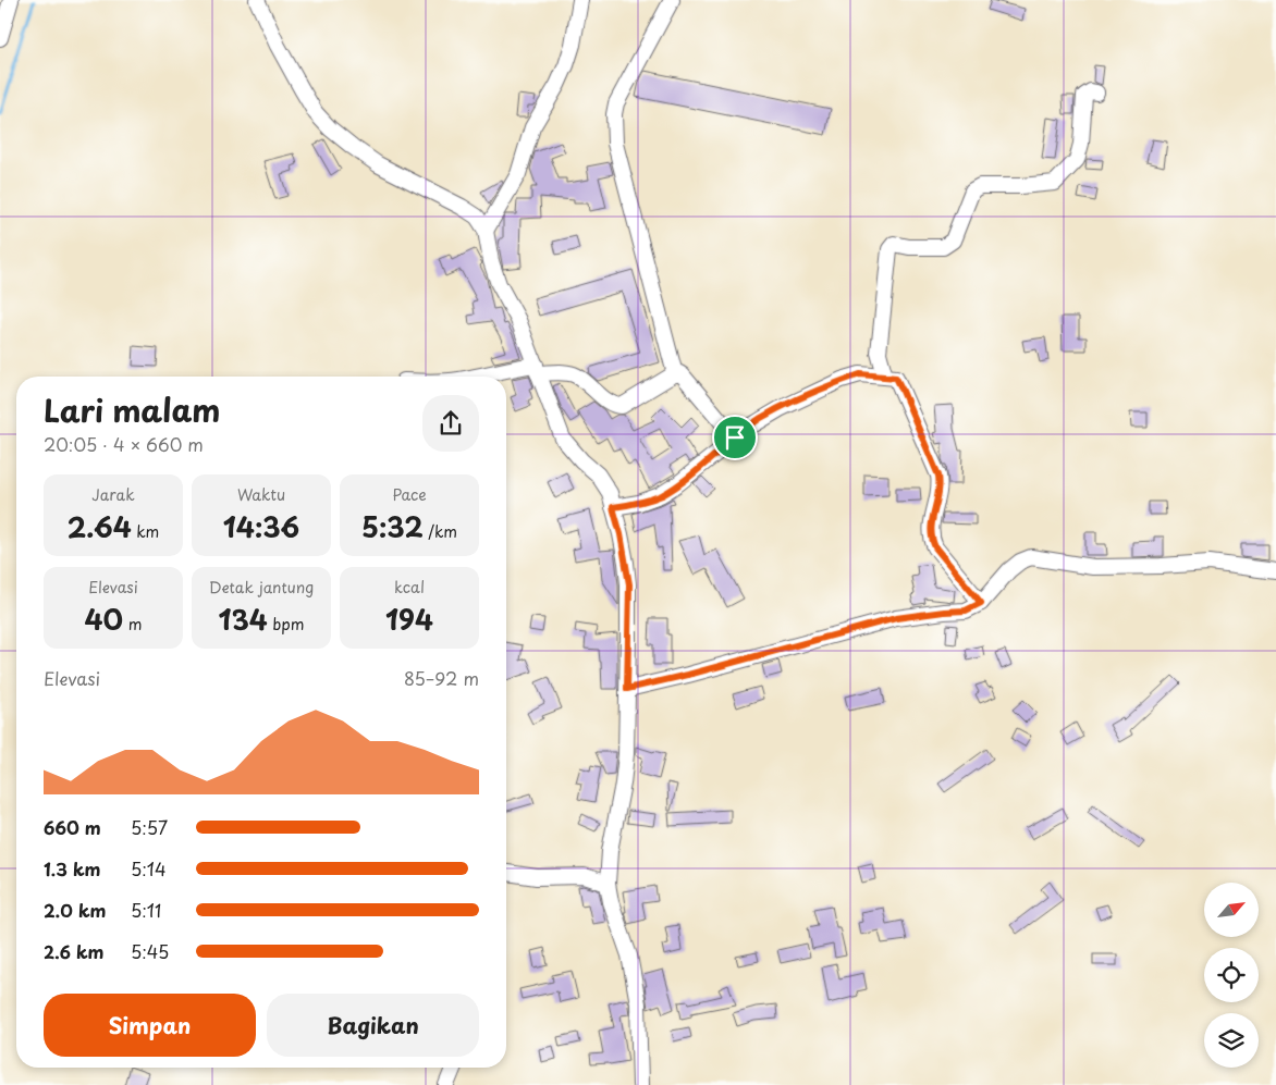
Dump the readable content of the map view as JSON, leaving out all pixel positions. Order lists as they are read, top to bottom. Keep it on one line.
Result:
{"north":"top right","page":{"heading":["Lari malam","20:05 · 4 × 660 m"],"stats":[["Jarak","2.64 km"],["Waktu","14:36"],["Pace","5:32 /km"],["Elevasi","40 m"],["Detak jantung","134 bpm"],["kcal","194"]],"chart":["Elevasi","85–92 m"],"list":[{"name":"660 m","note":"5:57"},{"name":"1.3 km","note":"5:14"},{"name":"2.0 km","note":"5:11"},{"name":"2.6 km","note":"5:45"}],"buttons":["Simpan","Bagikan"]}}
